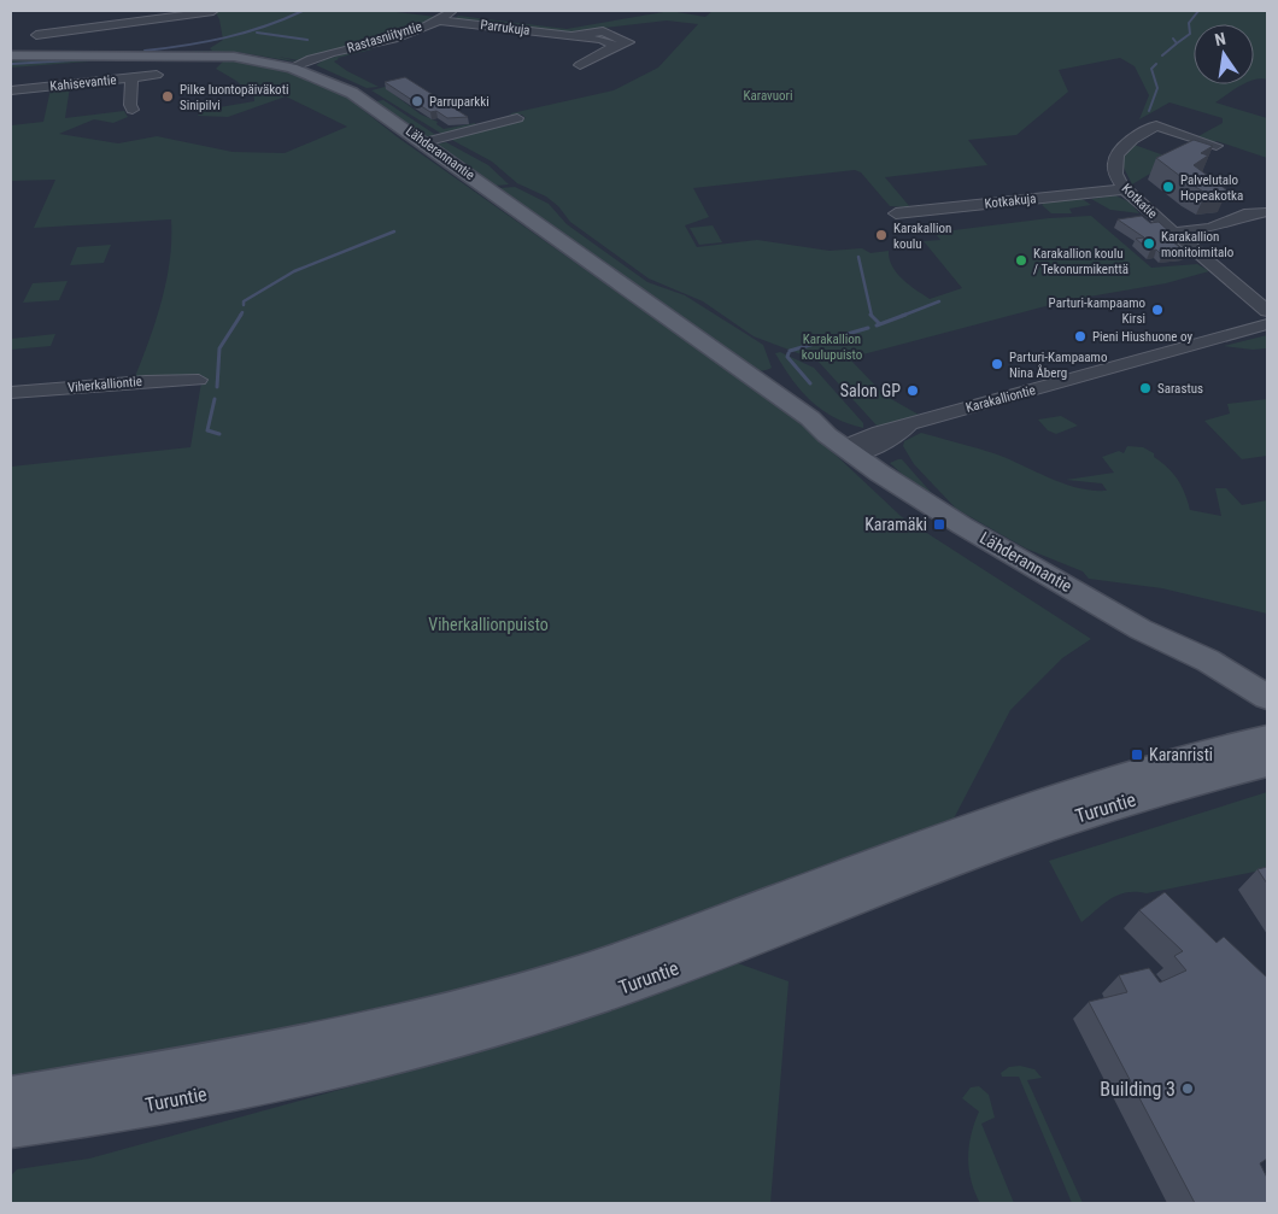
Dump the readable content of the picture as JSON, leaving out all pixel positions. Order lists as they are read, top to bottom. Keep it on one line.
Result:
{"streets":{"main road":["Lähderannantie","Turuntie"],"street":["Parrukuja","Rastasniityntie","Kahisevantie","Kotkakuja","Kotkatie","Viherkalliontie","Karakalliontie"]},"crossings":[["Parrukuja","Rastasniityntie"],["Rastasniityntie","Lähderannantie"],["Lähderannantie","Karakalliontie"],["Kotkakuja","Kotkatie"]],"parks":["Karavuori","Karakallion koulupuisto","Viherkallionpuisto"],"places":{"other":["Pilke luontopäiväkoti Sinipilvi","Parruparkki","Palvelutalo Hopeakotka","Karakallion koulu","Karakallion monitoimitalo","Karakallion koulu / Tekonurmikenttä","Parturi-kampaamo Kirsi","Pieni Hiushuone oy","Parturi-Kampaamo Nina Åberg","Sarastus","Salon GP","Building 3"],"transit":["Karamäki","Karanristi"]},"north":"top"}
